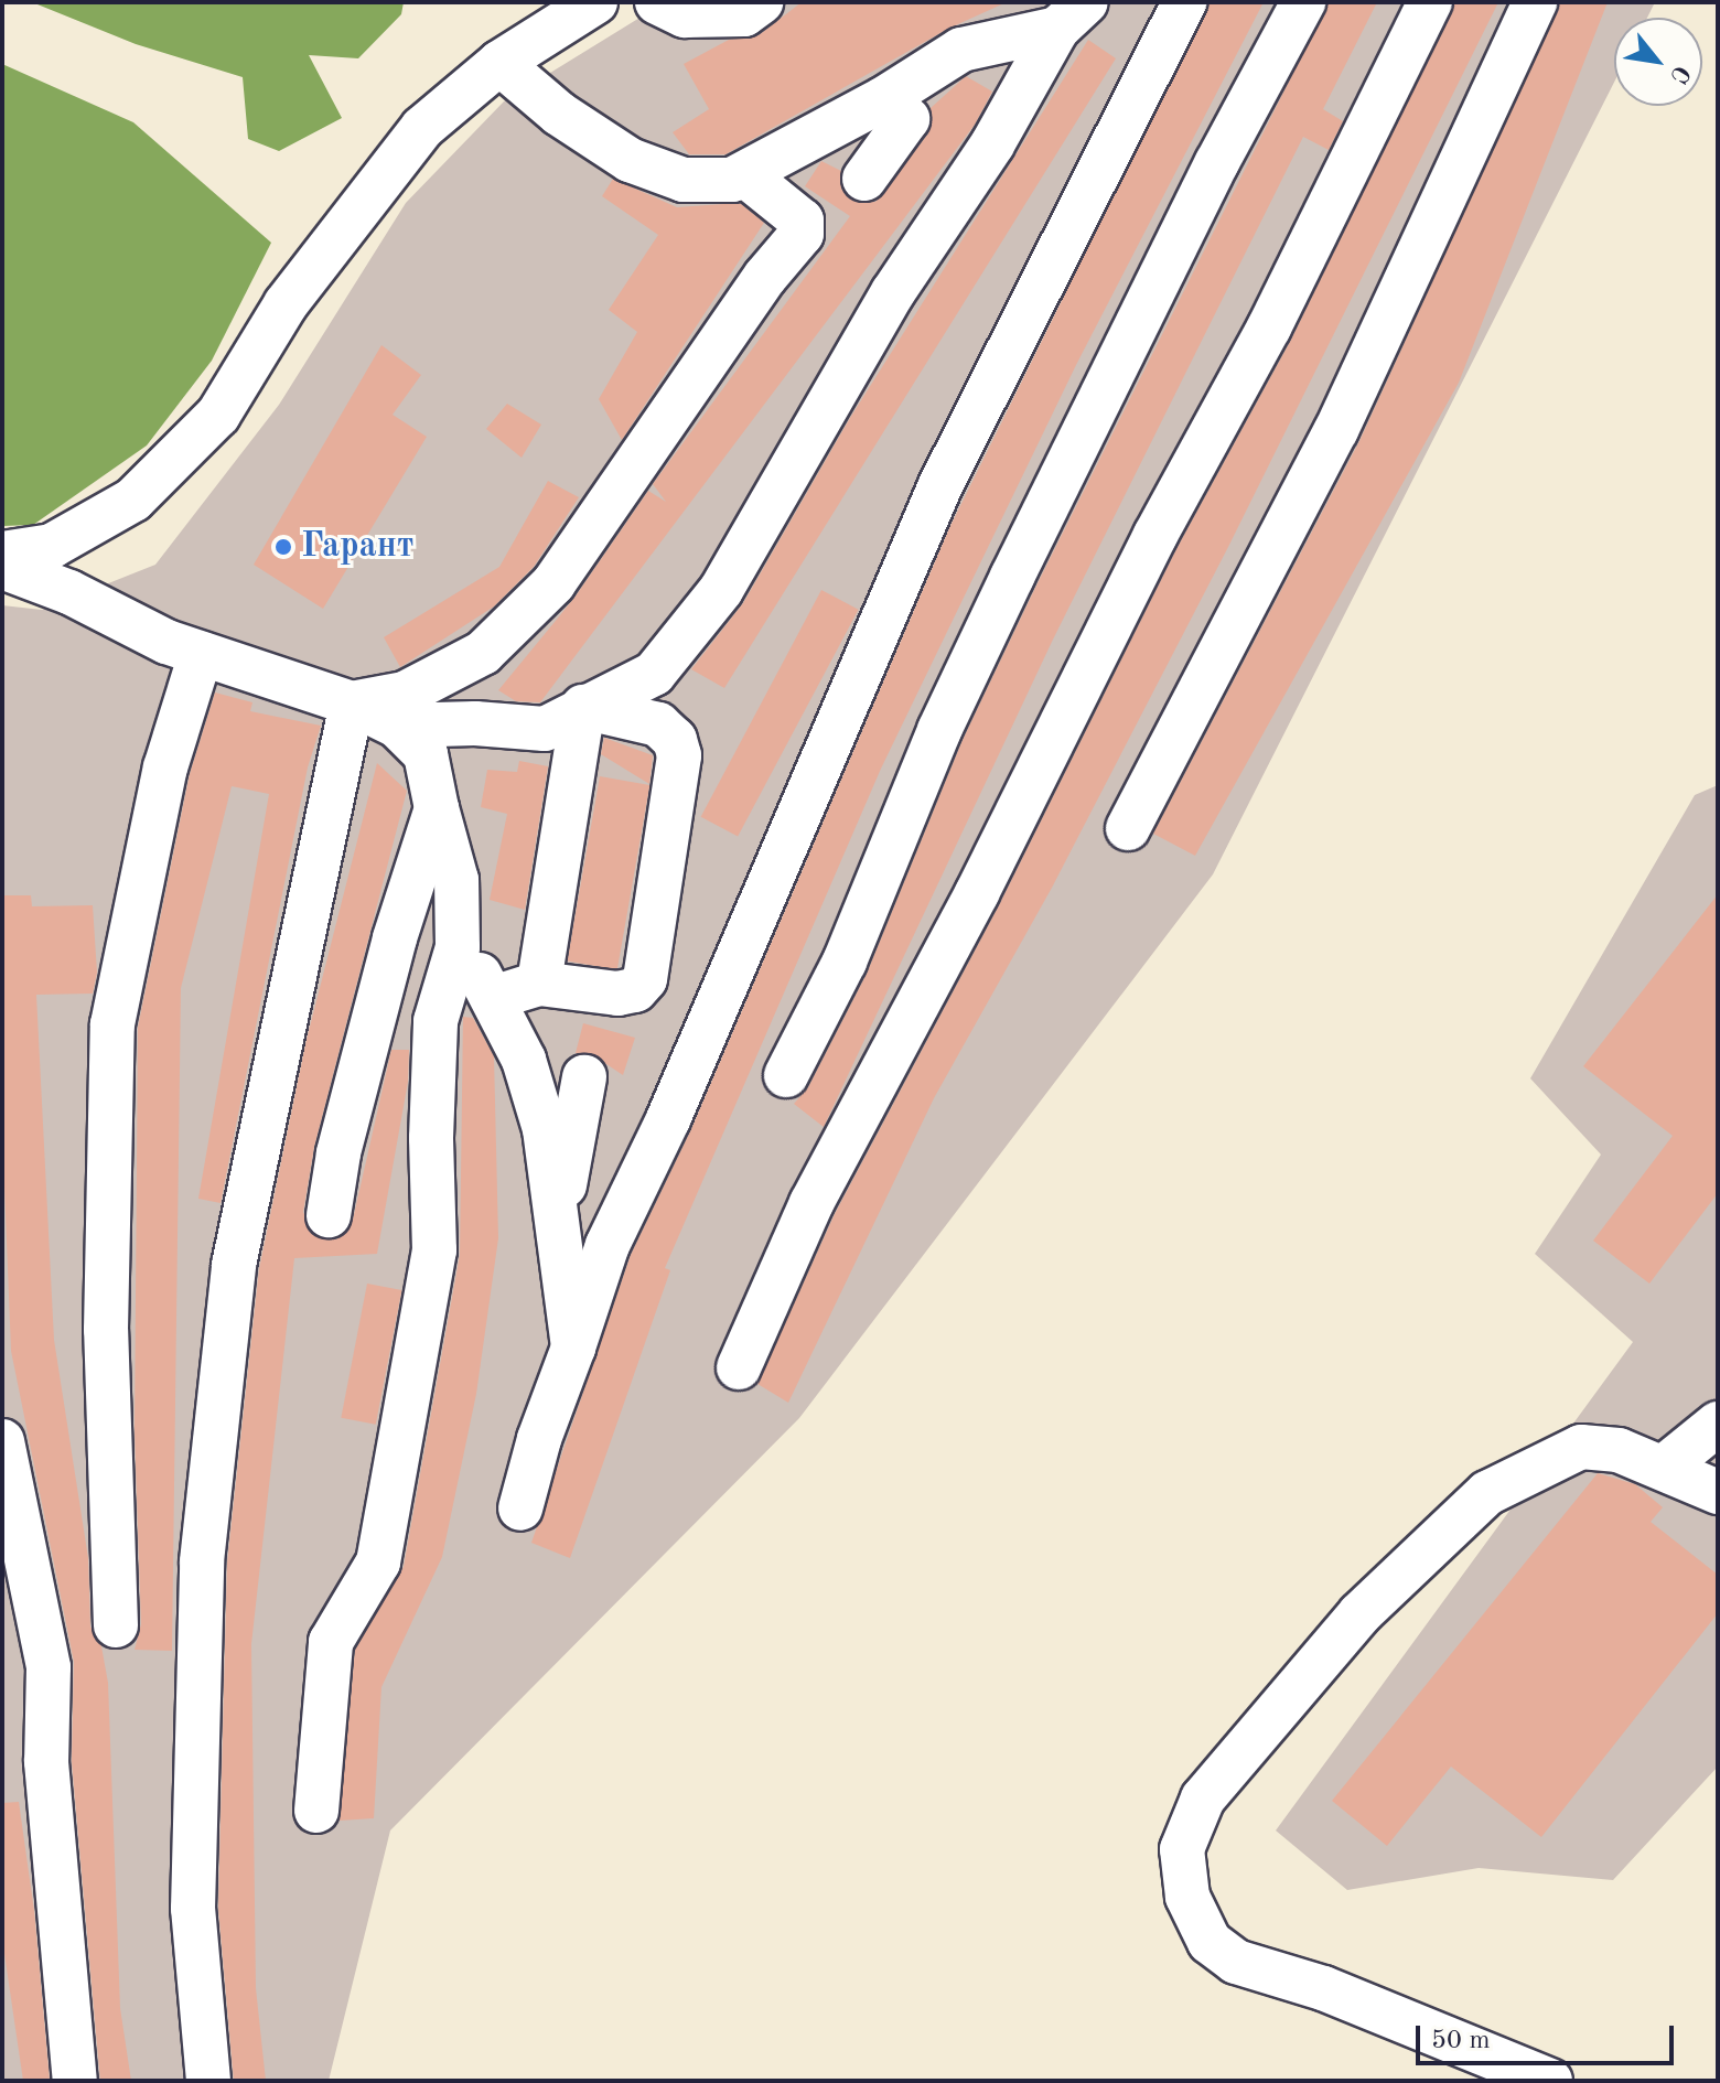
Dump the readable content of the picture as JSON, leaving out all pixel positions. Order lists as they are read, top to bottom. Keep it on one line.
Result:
{"places":["Гарант"],"scale_bar":"50 m","north":"bottom right"}
